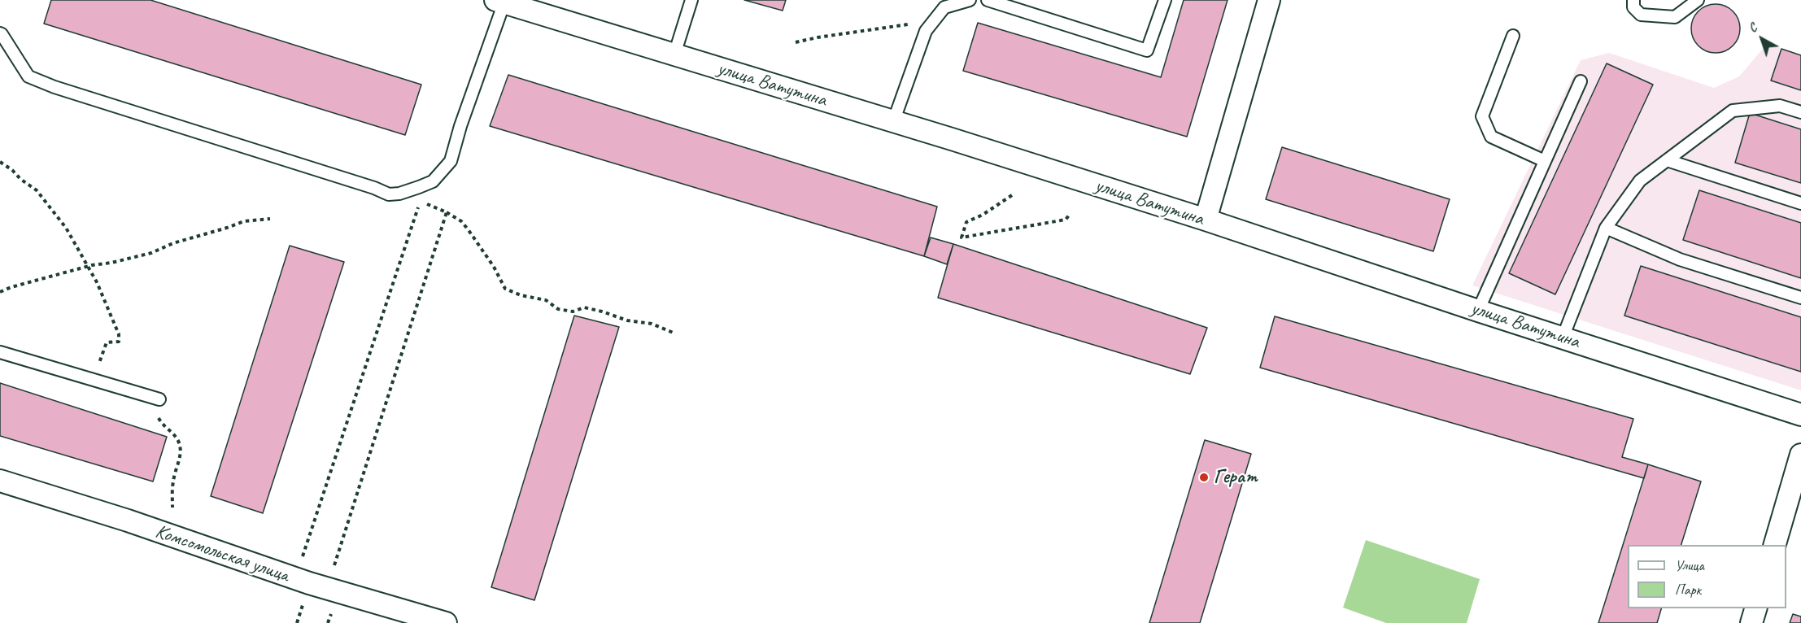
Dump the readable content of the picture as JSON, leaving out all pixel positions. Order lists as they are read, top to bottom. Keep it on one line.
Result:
{"streets":{"street":["улица Ватутина","Комсомольская улица"]},"places":["Герат"],"legend":["Улица","Парк"],"north":"top left"}
